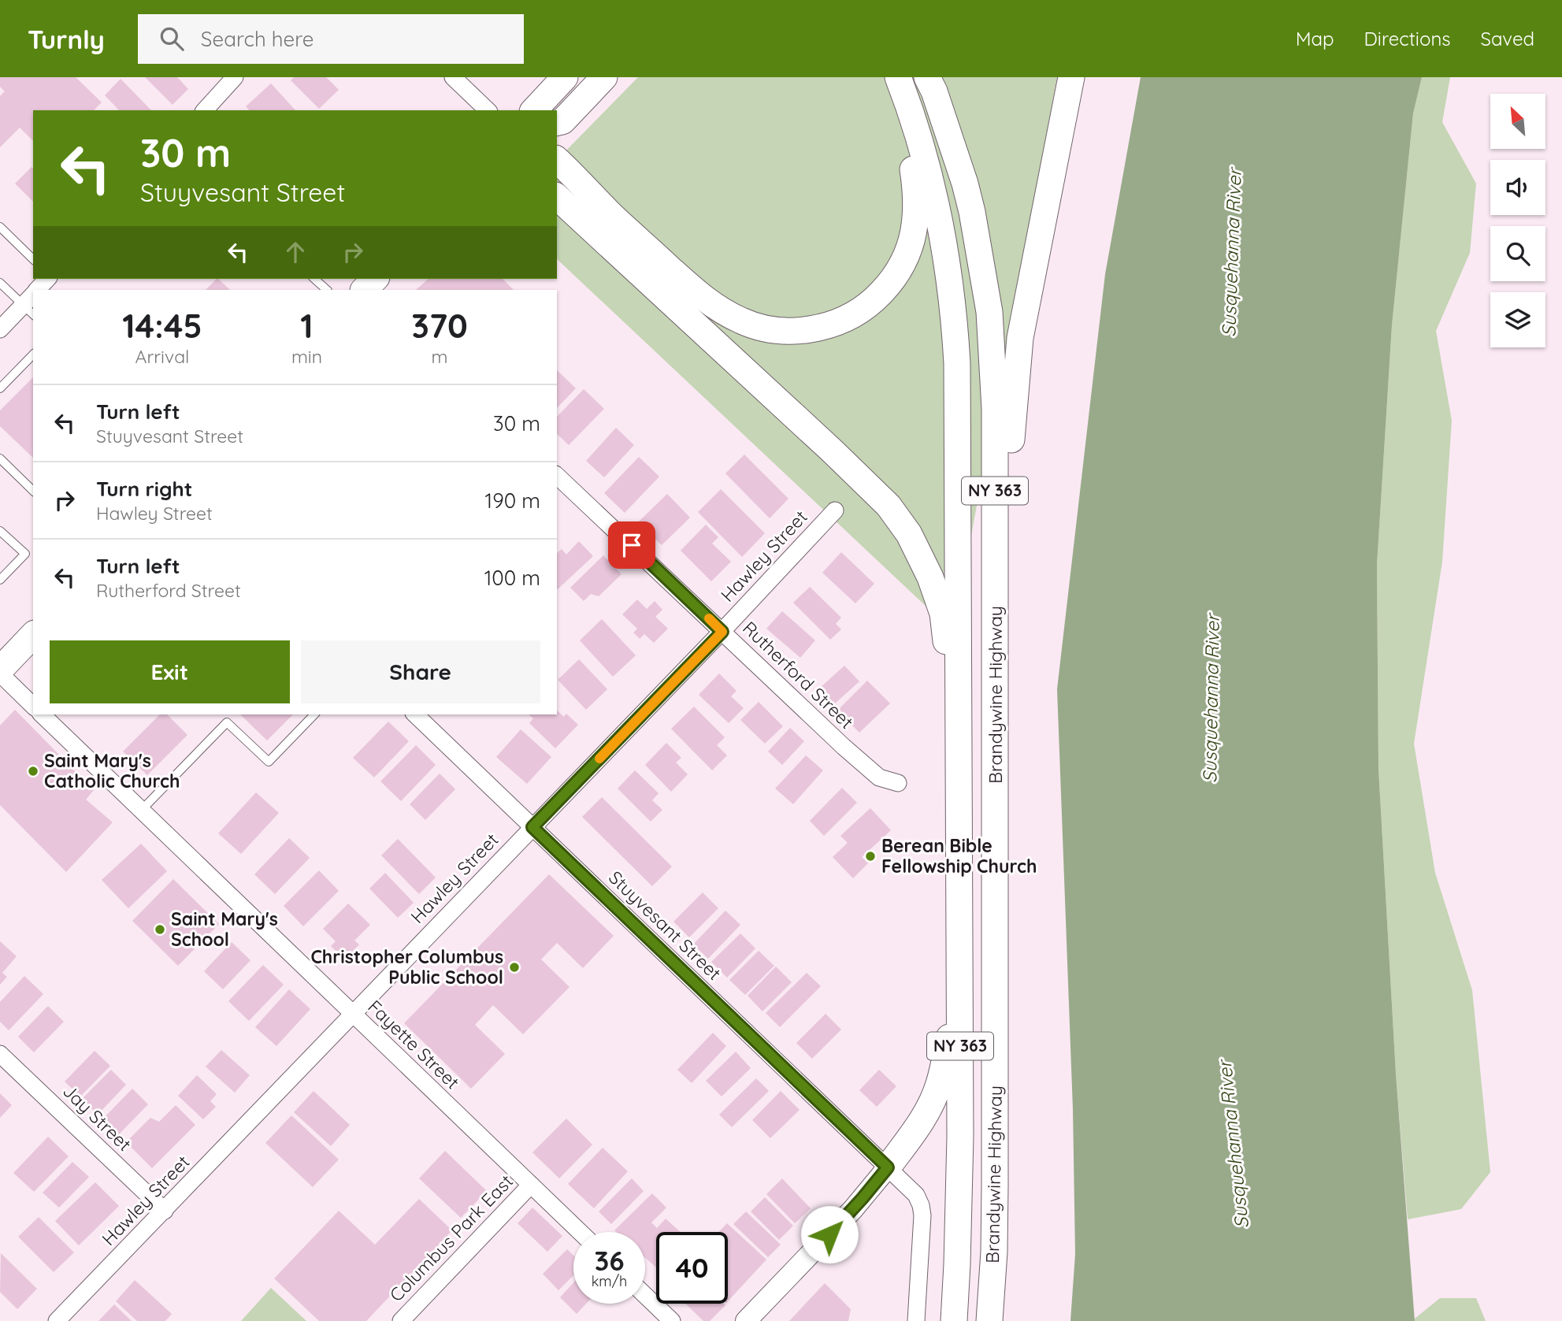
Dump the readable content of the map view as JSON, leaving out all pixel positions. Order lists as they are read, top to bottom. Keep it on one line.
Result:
{"streets":{"main road":["NY 363","Brandywine Highway"],"street":["Hawley Street","Rutherford Street","Stuyvesant Street","Fayette Street","Jay Street","Columbus Park East"]},"crossings":[["Hawley Street","Rutherford Street"],["Hawley Street","Stuyvesant Street"],["Hawley Street","Fayette Street"],["Hawley Street","Jay Street"],["Fayette Street","Columbus Park East"]],"water":["Susquehanna River"],"places":["Saint Mary's Catholic Church","Berean Bible Fellowship Church","Saint Mary's School","Christopher Columbus Public School"],"north":"top left","page":{"header":"Turnly","search":"Search here","nav":["Map","Directions","Saved"],"turn":["30 m","Stuyvesant Street"],"eta":["14:45","Arrival","1","min","370","m"],"list":[{"name":"Turn left","note":"Stuyvesant Street","value":"30 m"},{"name":"Turn right","note":"Hawley Street","value":"190 m"},{"name":"Turn left","note":"Rutherford Street","value":"100 m"}],"buttons":["Exit","Share"],"speed":"36 km/h","limit":"40"}}
